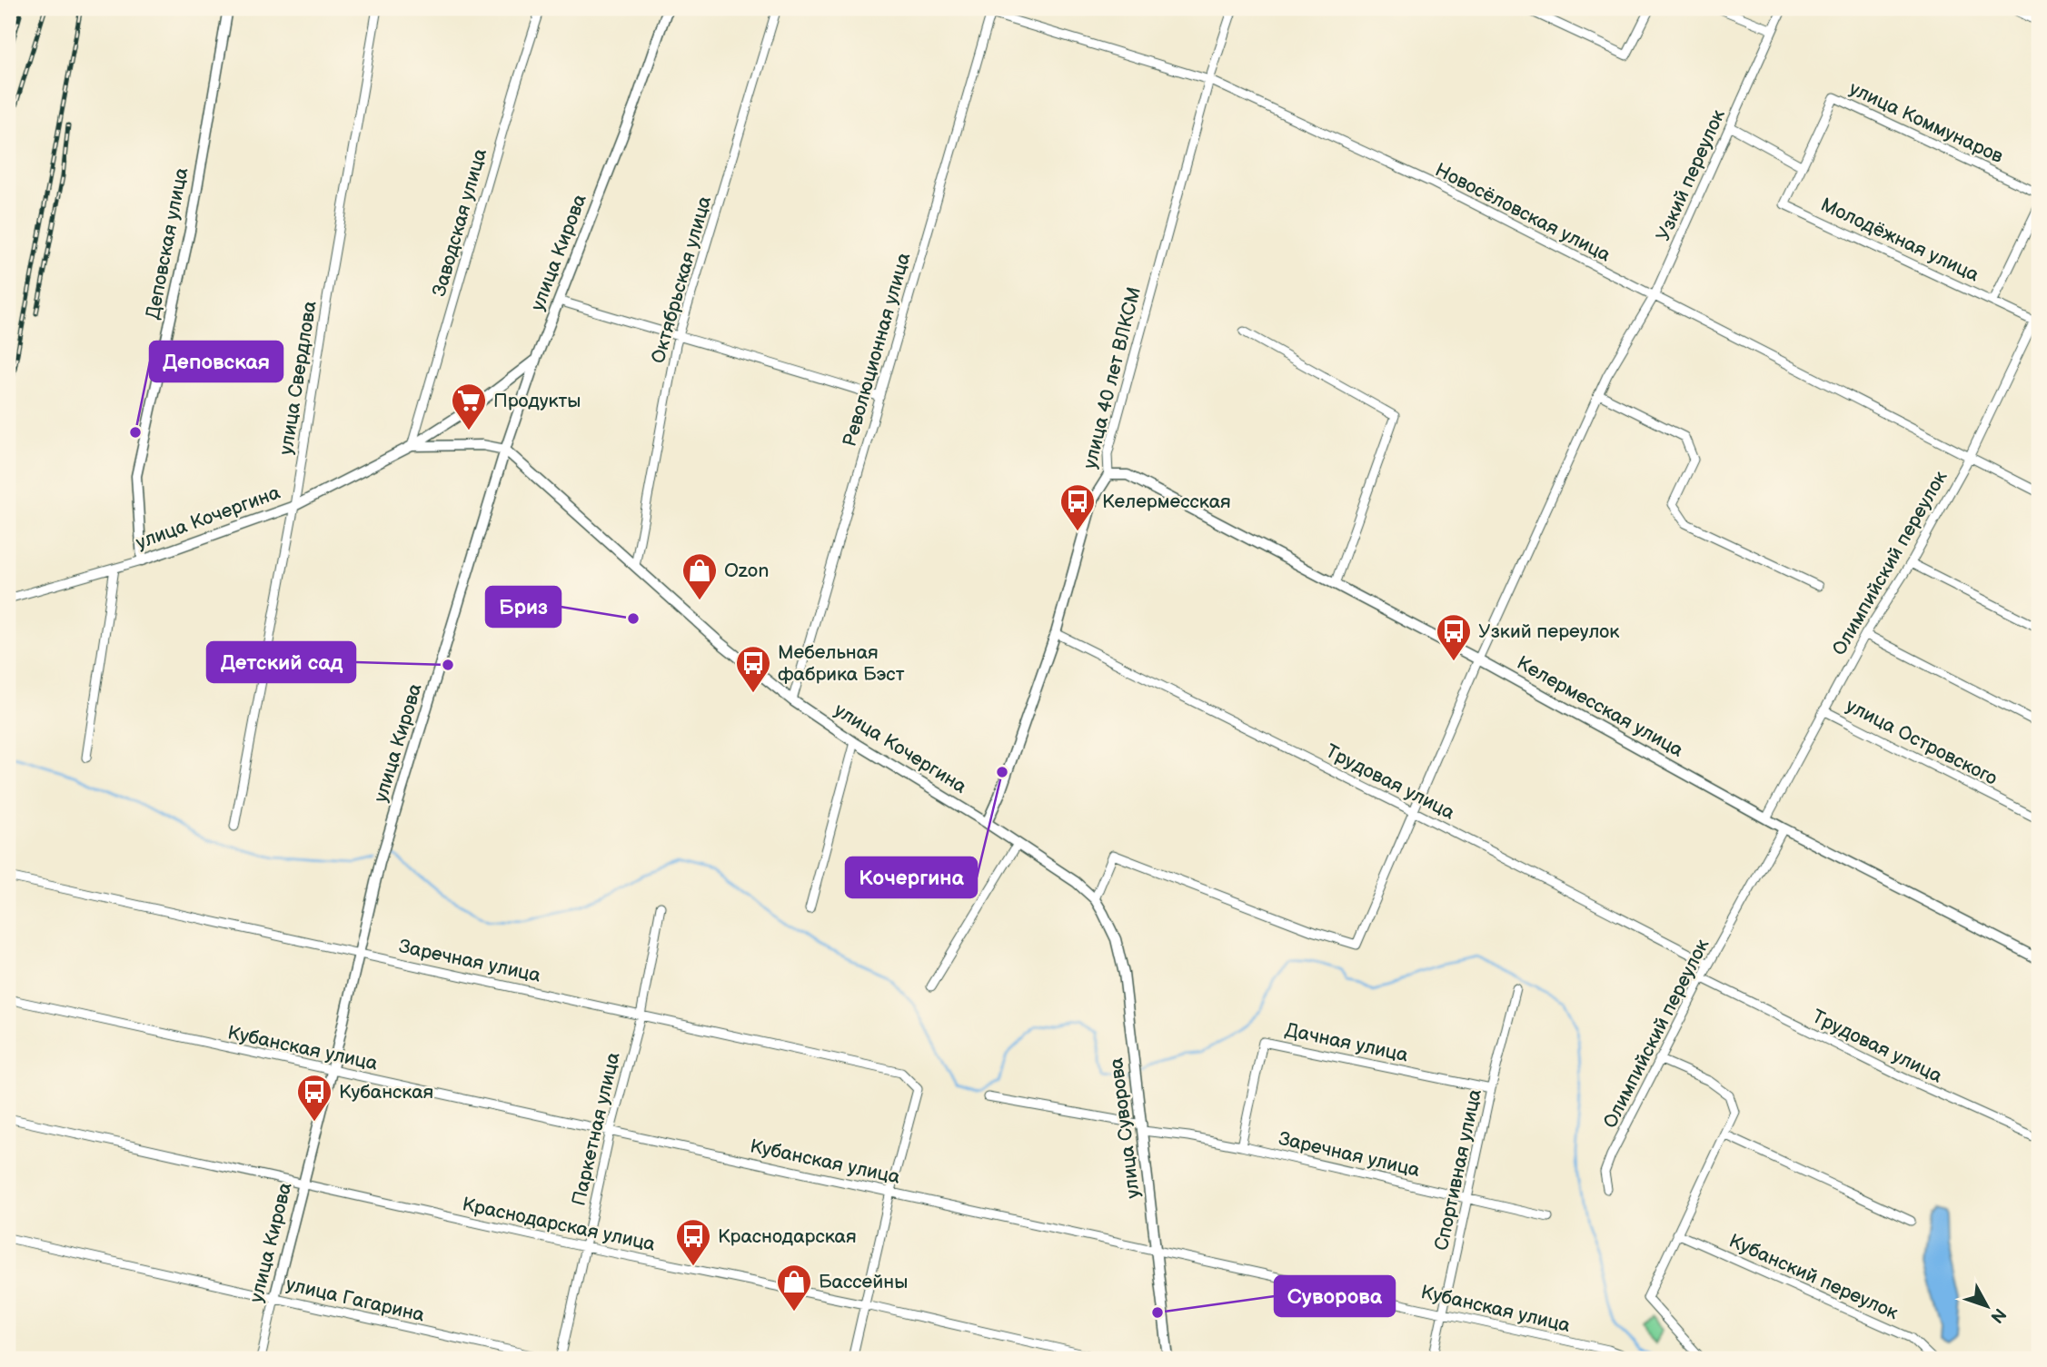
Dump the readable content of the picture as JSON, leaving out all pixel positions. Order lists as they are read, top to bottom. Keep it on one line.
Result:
{"streets":{"street":["улица Коммунаров","Узкий переулок","Новосёловская улица","Заводская улица","Молодёжная улица","Деповская улица","улица Кирова","Октябрьская улица","Революционная улица","улица Свердлова","улица 40 лет ВЛКСМ","улица Кочергина","Олимпийский переулок","Келермесская улица","улица Островского","Трудовая улица","Заречная улица","Дачная улица","Кубанская улица","улица Суворова","Паркетная улица","Спортивная улица","Краснодарская улица","Кубанский переулок","улица Гагарина"]},"crossings":[["улица Коммунаров","Молодёжная улица"],["Узкий переулок","Новосёловская улица"],["Узкий переулок","улица Кочергина"],["Узкий переулок","Келермесская улица"],["Узкий переулок","Трудовая улица"],["Узкий переулок","улица Суворова"],["Новосёловская улица","Революционная улица"],["Новосёловская улица","улица 40 лет ВЛКСМ"],["Новосёловская улица","Олимпийский переулок"],["Заводская улица","улица Кочергина"],["Молодёжная улица","Олимпийский переулок"],["Деповская улица","улица Кочергина"],["улица Кирова","улица Кочергина"],["улица Кирова","Заречная улица"],["улица Кирова","Кубанская улица"],["улица Кирова","Краснодарская улица"],["улица Кирова","улица Гагарина"],["Октябрьская улица","улица Кочергина"],["Революционная улица","улица Кочергина"],["улица Свердлова","улица Кочергина"],["улица 40 лет ВЛКСМ","улица Кочергина"],["улица 40 лет ВЛКСМ","Келермесская улица"],["улица 40 лет ВЛКСМ","Трудовая улица"],["улица Кочергина","улица Суворова"],["Олимпийский переулок","Келермесская улица"],["Олимпийский переулок","улица Островского"],["Олимпийский переулок","Трудовая улица"],["Заречная улица","Дачная улица"],["Заречная улица","Кубанская улица"],["Заречная улица","улица Суворова"],["Заречная улица","Паркетная улица"],["Заречная улица","Спортивная улица"],["Дачная улица","Спортивная улица"],["Кубанская улица","улица Суворова"],["Кубанская улица","Паркетная улица"],["Кубанская улица","Спортивная улица"],["Паркетная улица","Краснодарская улица"]],"places":{"supermarket":["Продукты"],"other":["Деповская","Бриз","Детский сад","Кочергина","Суворова"],"bus stop":["Келермесская","Узкий переулок","Мебельная фабрика Бэст","Кубанская","Краснодарская"],"shop":["Ozon","Бассейны"]},"north":"bottom right"}
